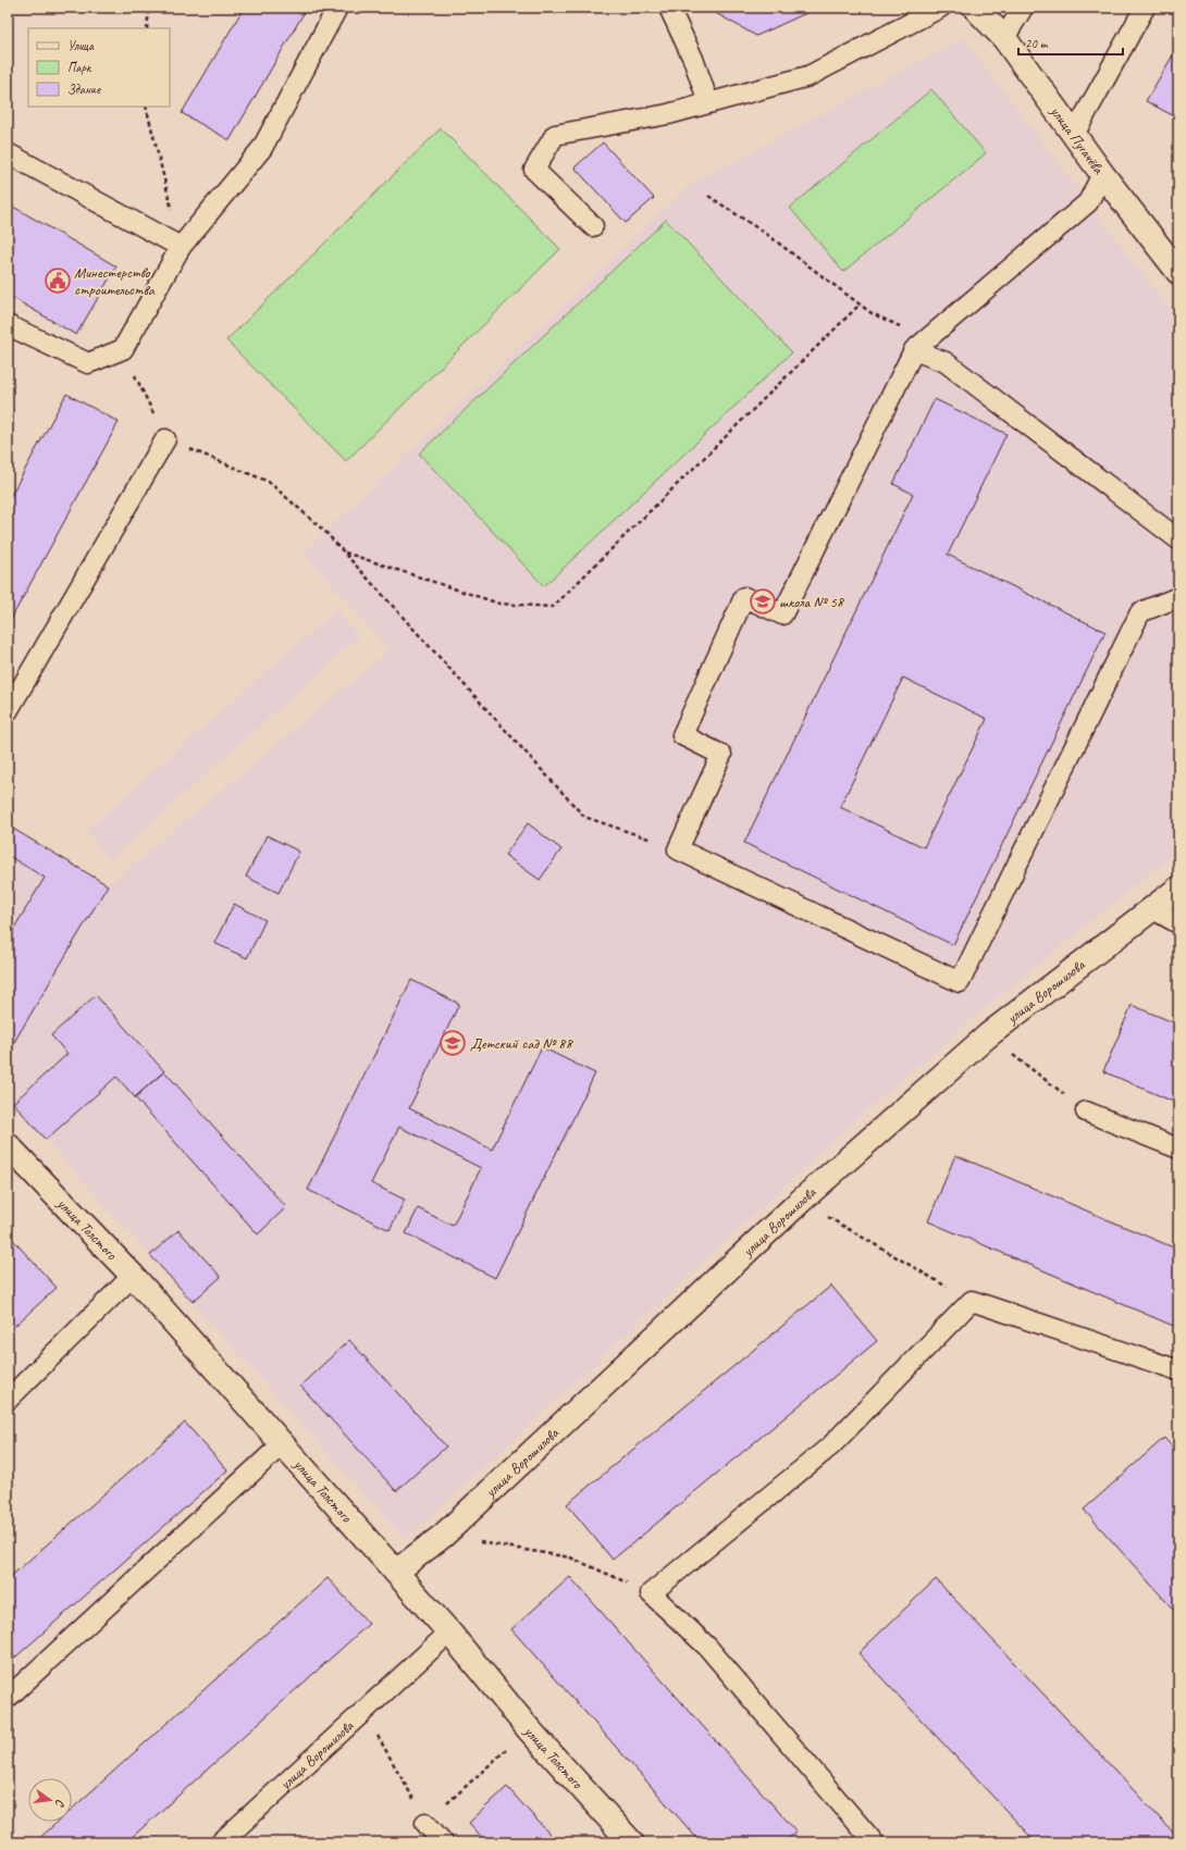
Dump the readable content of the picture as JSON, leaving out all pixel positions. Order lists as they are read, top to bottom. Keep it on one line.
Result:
{"streets":{"street":["улица Пугачёва","улица Ворошилова","улица Толстого"]},"crossings":[["улица Ворошилова","улица Толстого"]],"places":{"public building":["Минестерство строительства"],"school or university":["школа № 58","Детский сад № 88"]},"legend":["Улица","Парк","Здание"],"scale_bar":"20 m","north":"right"}
